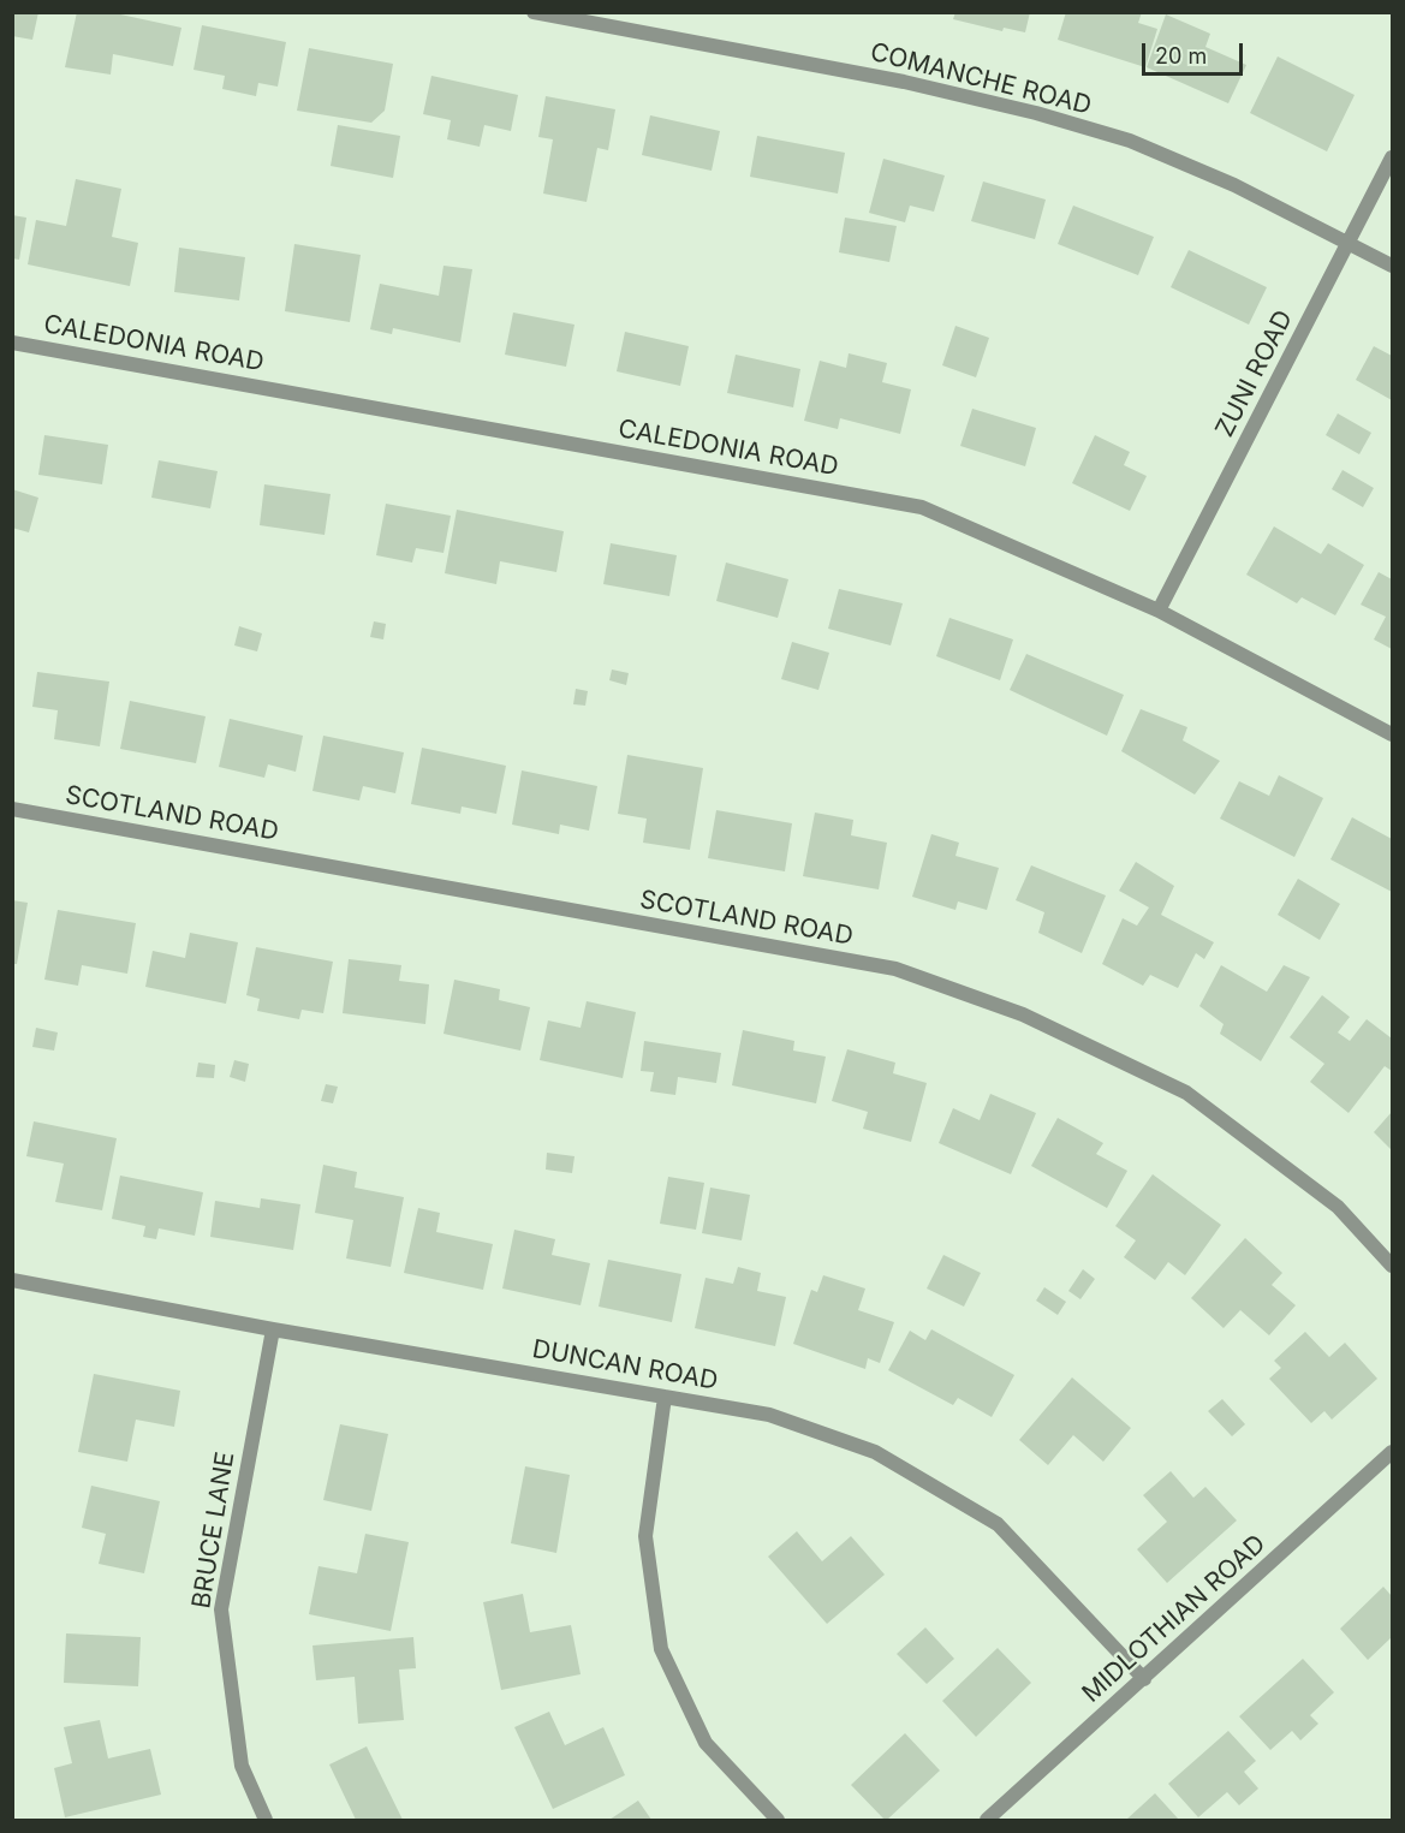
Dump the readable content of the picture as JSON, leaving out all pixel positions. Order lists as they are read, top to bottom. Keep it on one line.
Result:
{"streets":{"street":["COMANCHE ROAD","CALEDONIA ROAD","ZUNI ROAD","SCOTLAND ROAD","DUNCAN ROAD","BRUCE LANE","MIDLOTHIAN ROAD"]},"crossings":[["COMANCHE ROAD","ZUNI ROAD"],["CALEDONIA ROAD","ZUNI ROAD"],["DUNCAN ROAD","BRUCE LANE"],["DUNCAN ROAD","MIDLOTHIAN ROAD"]],"scale_bar":"20 m"}
